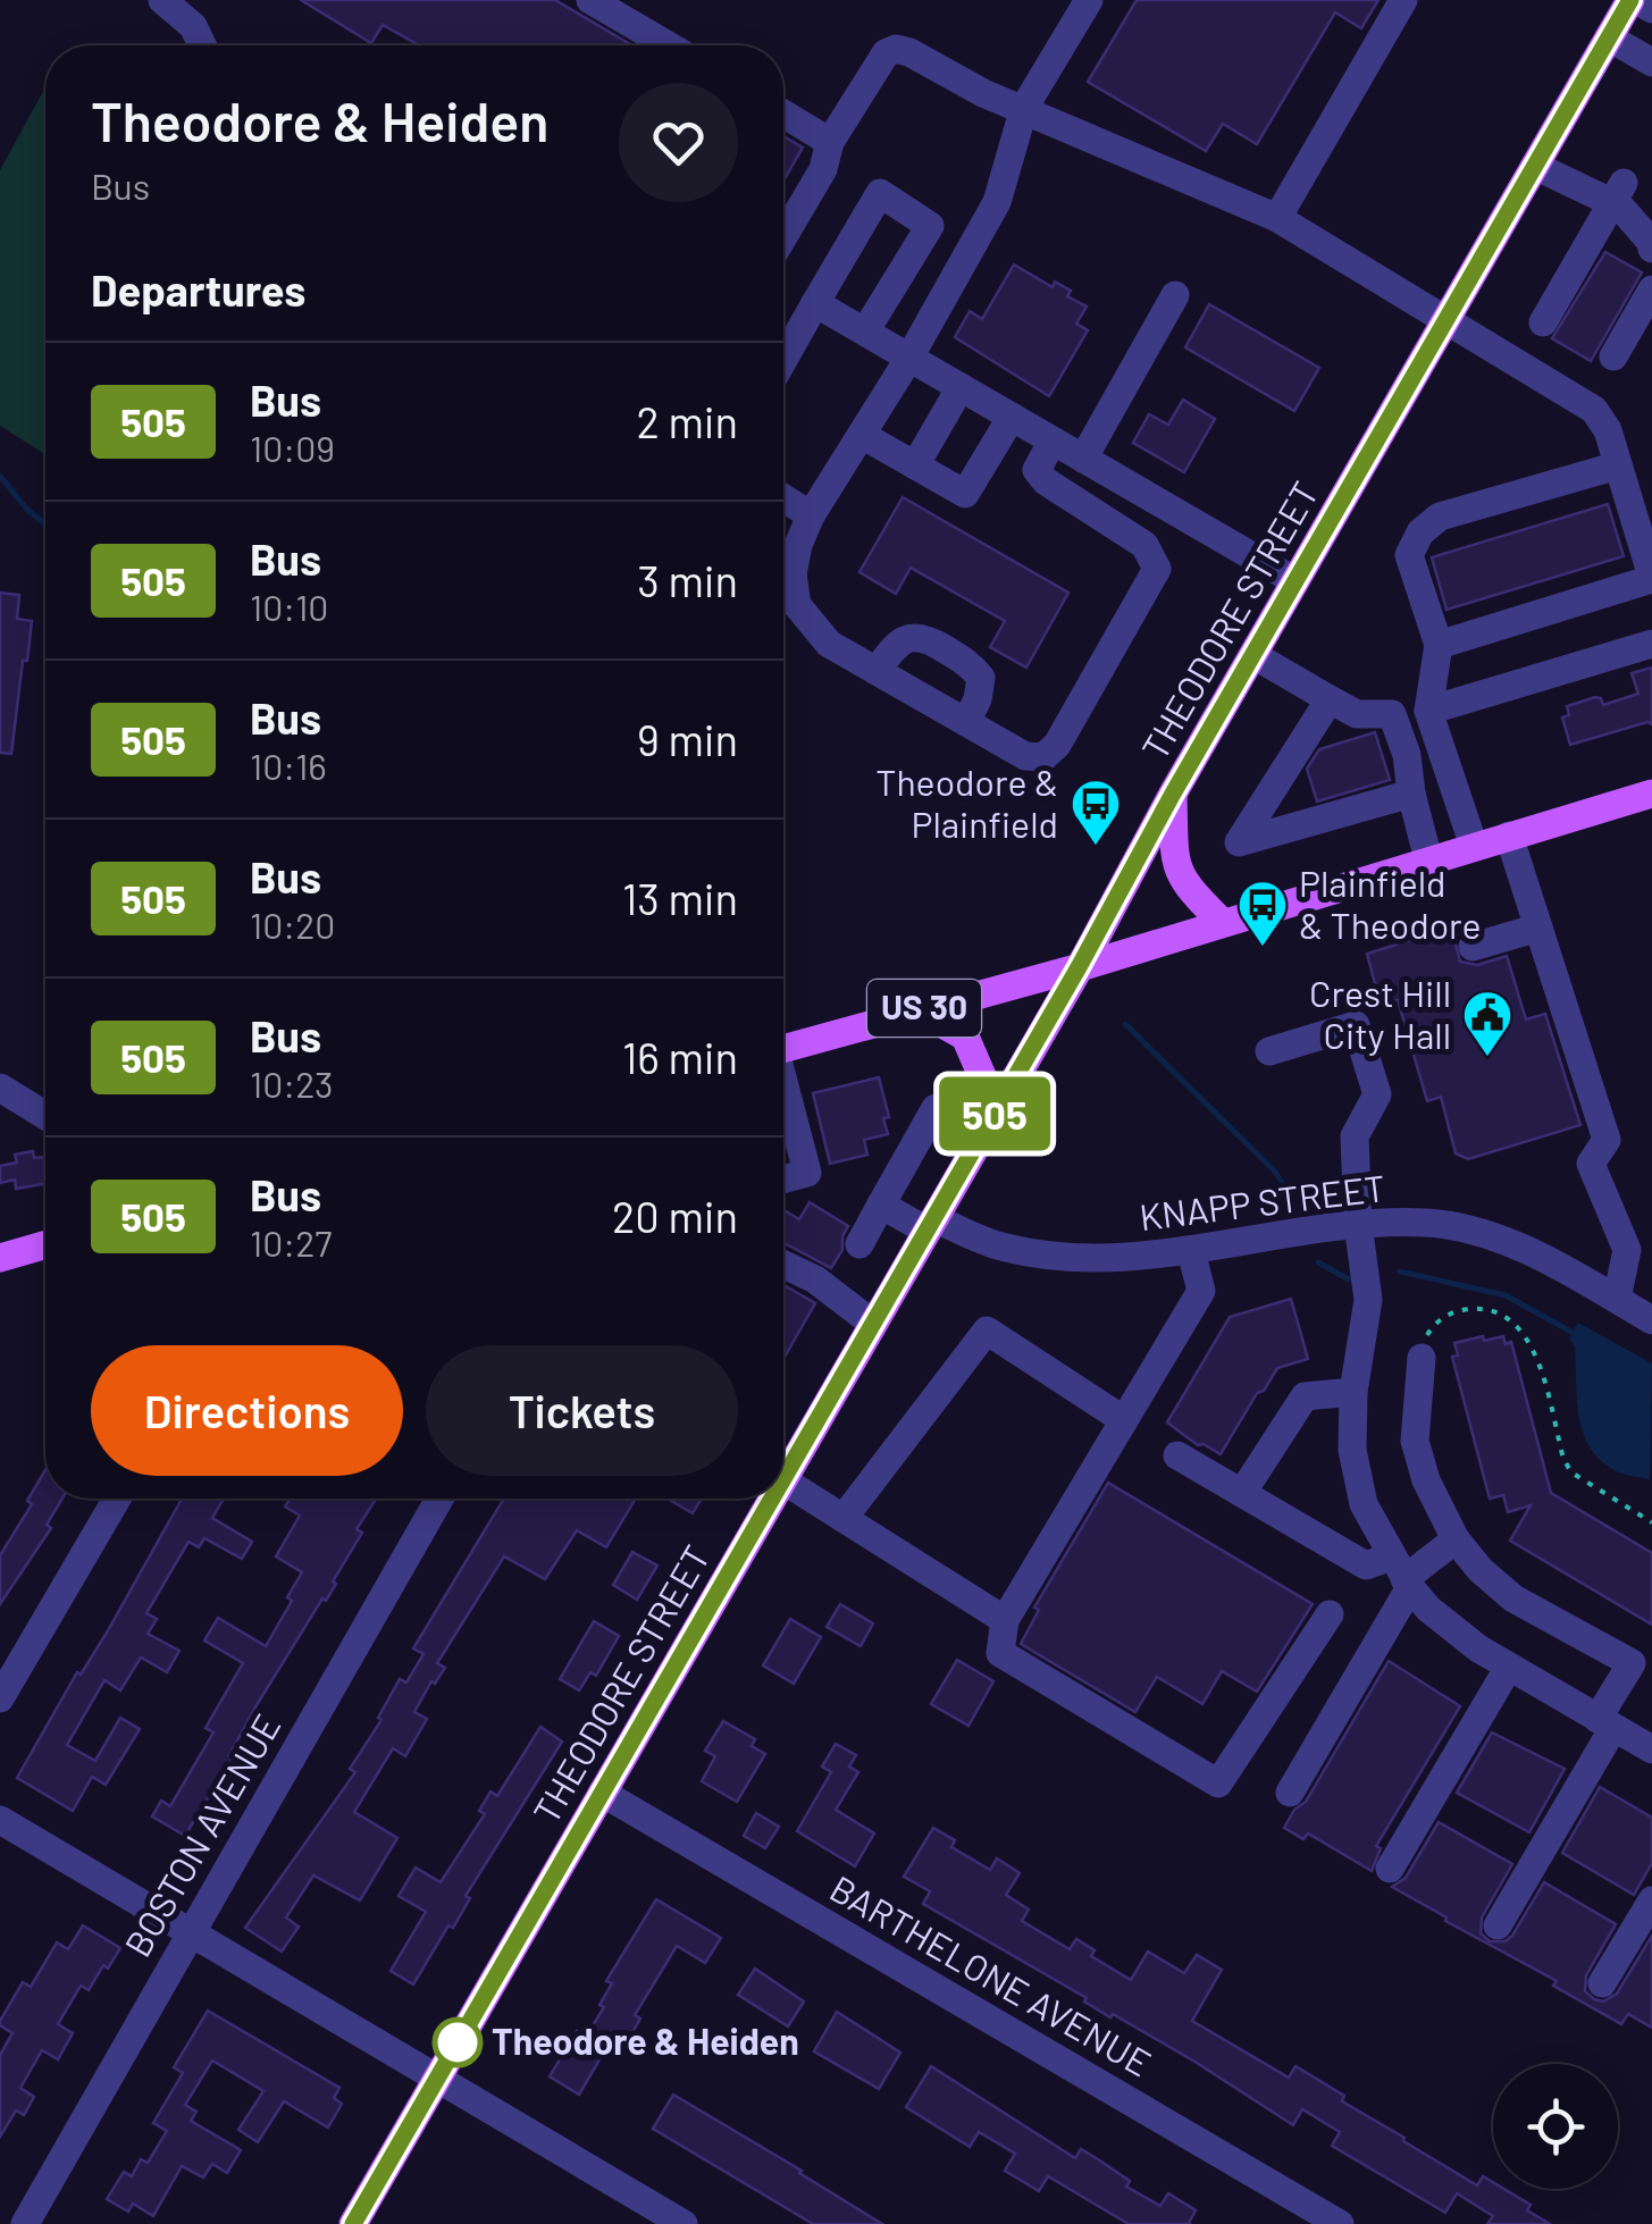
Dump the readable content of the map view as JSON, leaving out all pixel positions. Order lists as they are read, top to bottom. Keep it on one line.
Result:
{"streets":{"main road":["THEODORE STREET","US 30"],"street":["KNAPP STREET","BOSTON AVENUE","BARTHELONE AVENUE"]},"crossings":[["THEODORE STREET","US 30"],["THEODORE STREET","KNAPP STREET"],["THEODORE STREET","BARTHELONE AVENUE"]],"places":{"bus stop":["Theodore & Plainfield","Plainfield & Theodore"],"public building":["Crest Hill City Hall"],"other":["Theodore & Heiden"]},"lines":["bus line 505"],"page":{"on_map":"505","heading":[["Theodore & Heiden","Bus"],"Departures"],"list":[{"mark":"505","name":"Bus","note":"10:09","value":"2 min"},{"mark":"505","name":"Bus","note":"10:10","value":"3 min"},{"mark":"505","name":"Bus","note":"10:16","value":"9 min"},{"mark":"505","name":"Bus","note":"10:20","value":"13 min"},{"mark":"505","name":"Bus","note":"10:23","value":"16 min"},{"mark":"505","name":"Bus","note":"10:27","value":"20 min"}],"buttons":["Directions","Tickets"]}}
